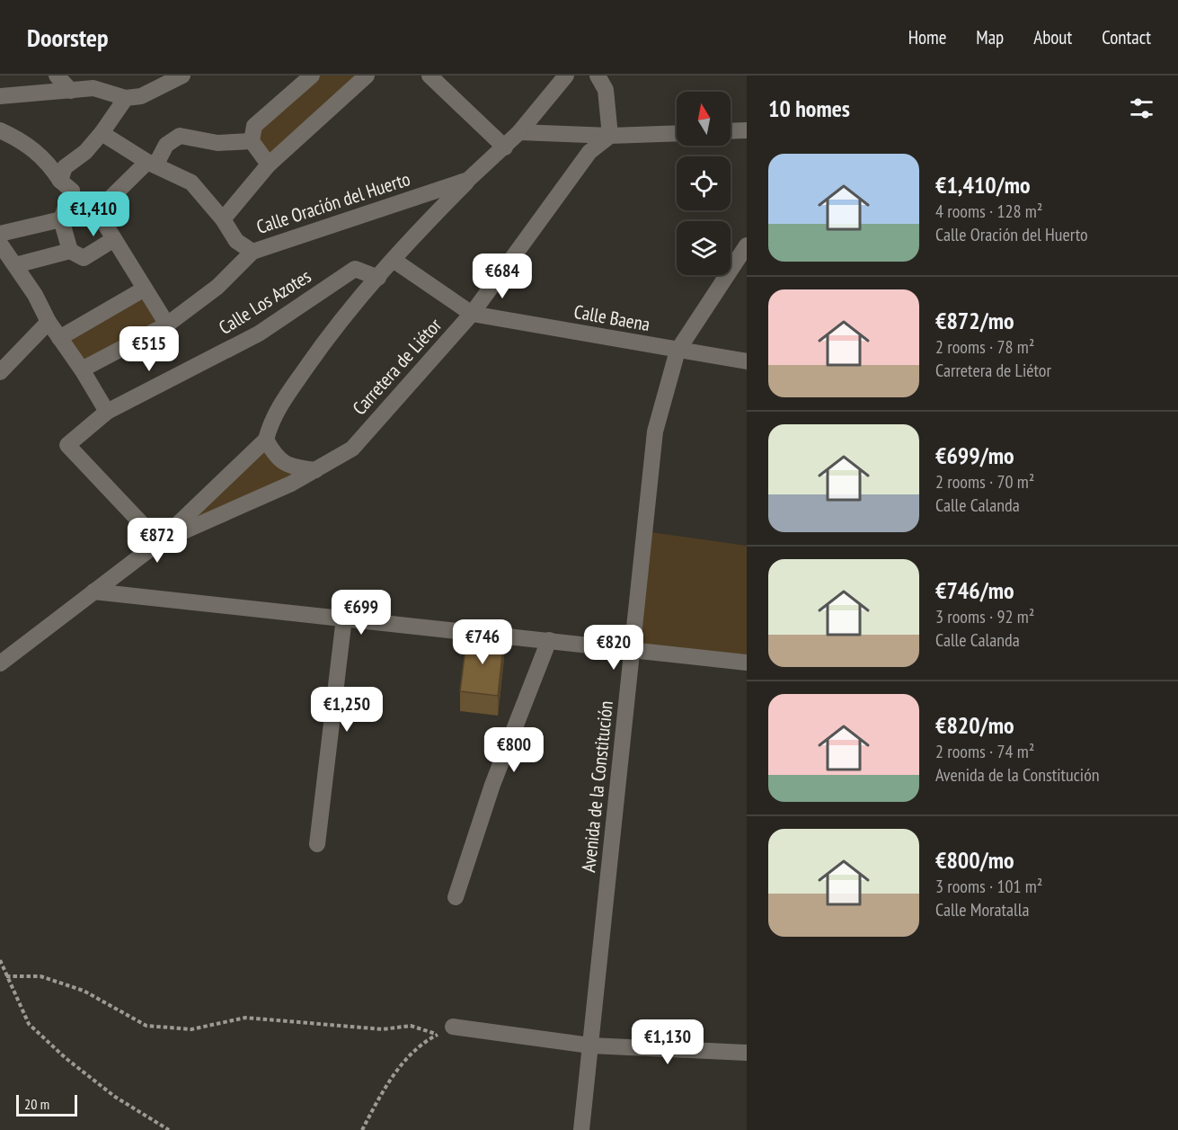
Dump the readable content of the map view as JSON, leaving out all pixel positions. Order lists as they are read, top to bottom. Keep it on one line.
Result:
{"streets":{"street":["Calle Oración del Huerto","Calle Los Azotes","Calle Baena","Carretera de Liétor","Avenida de la Constitución"]},"crossings":[["Calle Oración del Huerto","Carretera de Liétor"],["Calle Los Azotes","Carretera de Liétor"],["Calle Baena","Carretera de Liétor"],["Calle Baena","Avenida de la Constitución"]],"scale_bar":"20 m","north":"top","page":{"header":"Doorstep","nav":["Home","Map","About","Contact"],"heading":"10 homes","list":[{"name":"€1,410/mo","note":"4 rooms · 128 m² · Calle Oración del Huerto"},{"name":"€872/mo","note":"2 rooms · 78 m² · Carretera de Liétor"},{"name":"€699/mo","note":"2 rooms · 70 m² · Calle Calanda"},{"name":"€746/mo","note":"3 rooms · 92 m² · Calle Calanda"},{"name":"€820/mo","note":"2 rooms · 74 m² · Avenida de la Constitución"},{"name":"€800/mo","note":"3 rooms · 101 m² · Calle Moratalla"}],"price":["€1,410","€684","€515","€872","€699","€746","€820","€1,250","€800","€1,130"],"scale":"20 m"}}
